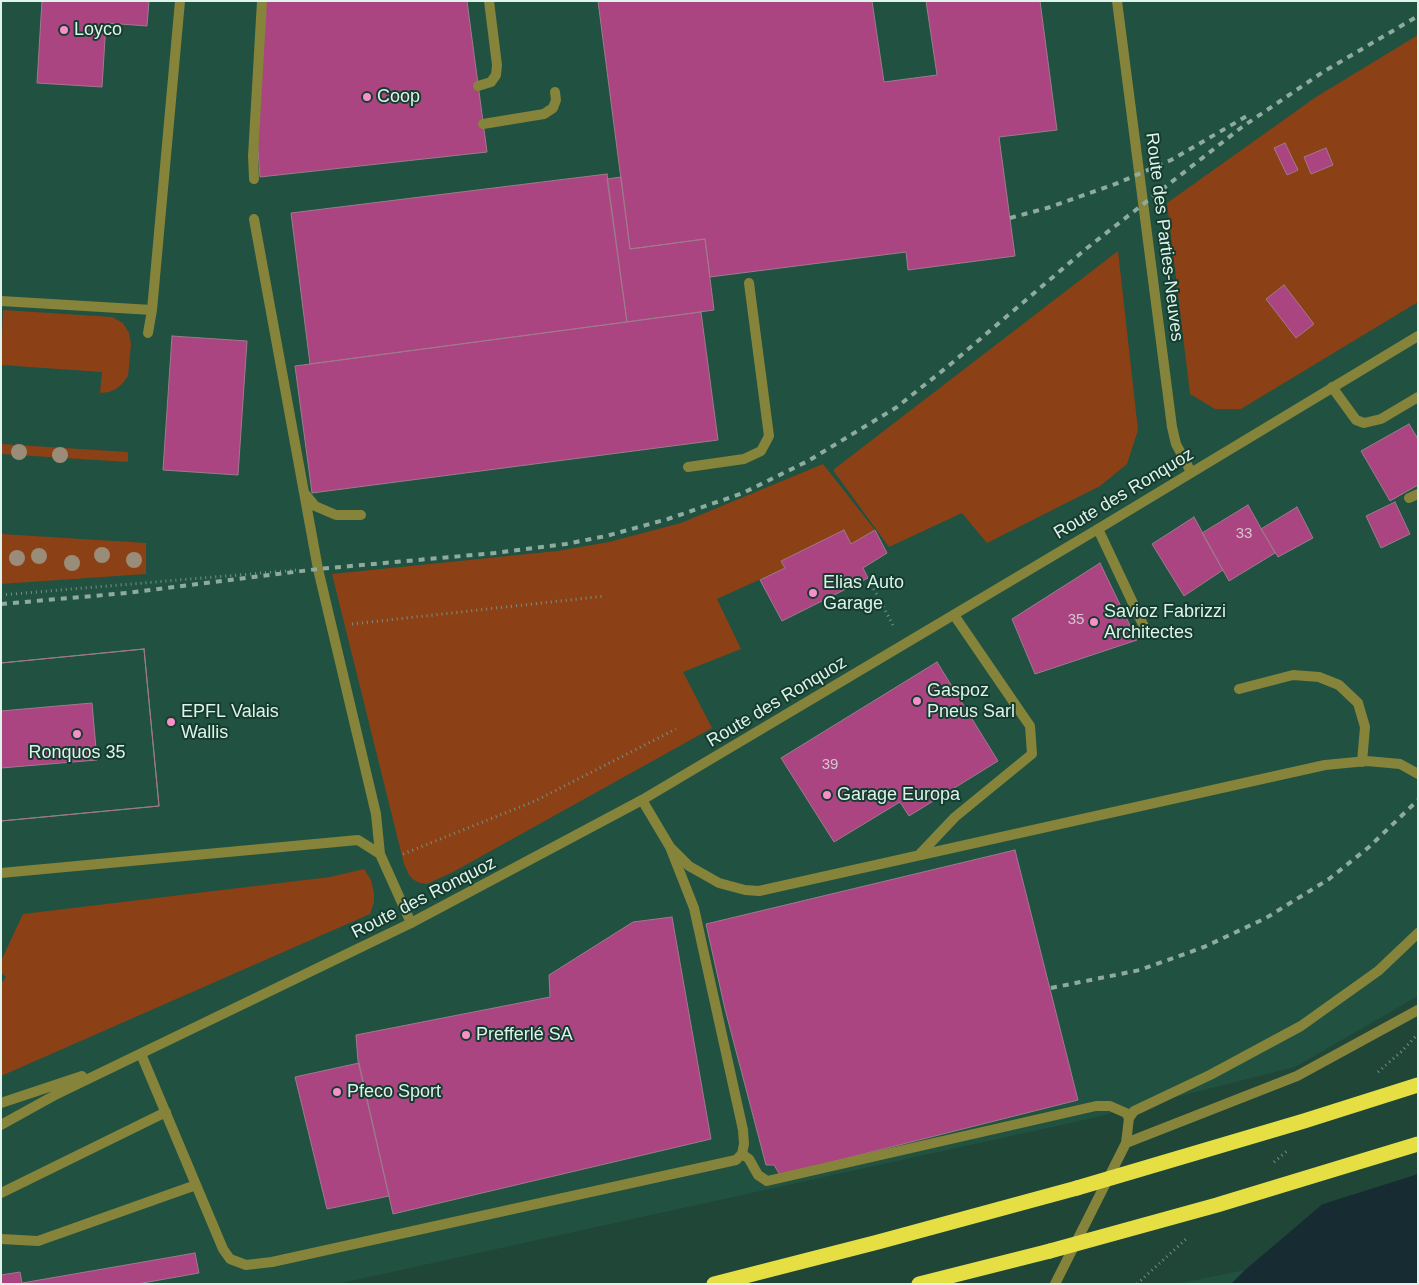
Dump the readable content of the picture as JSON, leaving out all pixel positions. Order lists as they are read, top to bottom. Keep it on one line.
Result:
{"streets":{"street":["Route des Parties-Neuves","Route des Ronquoz"]},"crossings":[["Route des Parties-Neuves","Route des Ronquoz"]],"places":["Loyco","Coop","Elias Auto Garage","Savioz Fabrizzi Architectes","Gaspoz Pneus Sarl","EPFL Valais Wallis","Ronquos 35","Garage Europa","Prefferlé SA","Pfeco Sport"],"house_numbers":["33","35","39"]}
